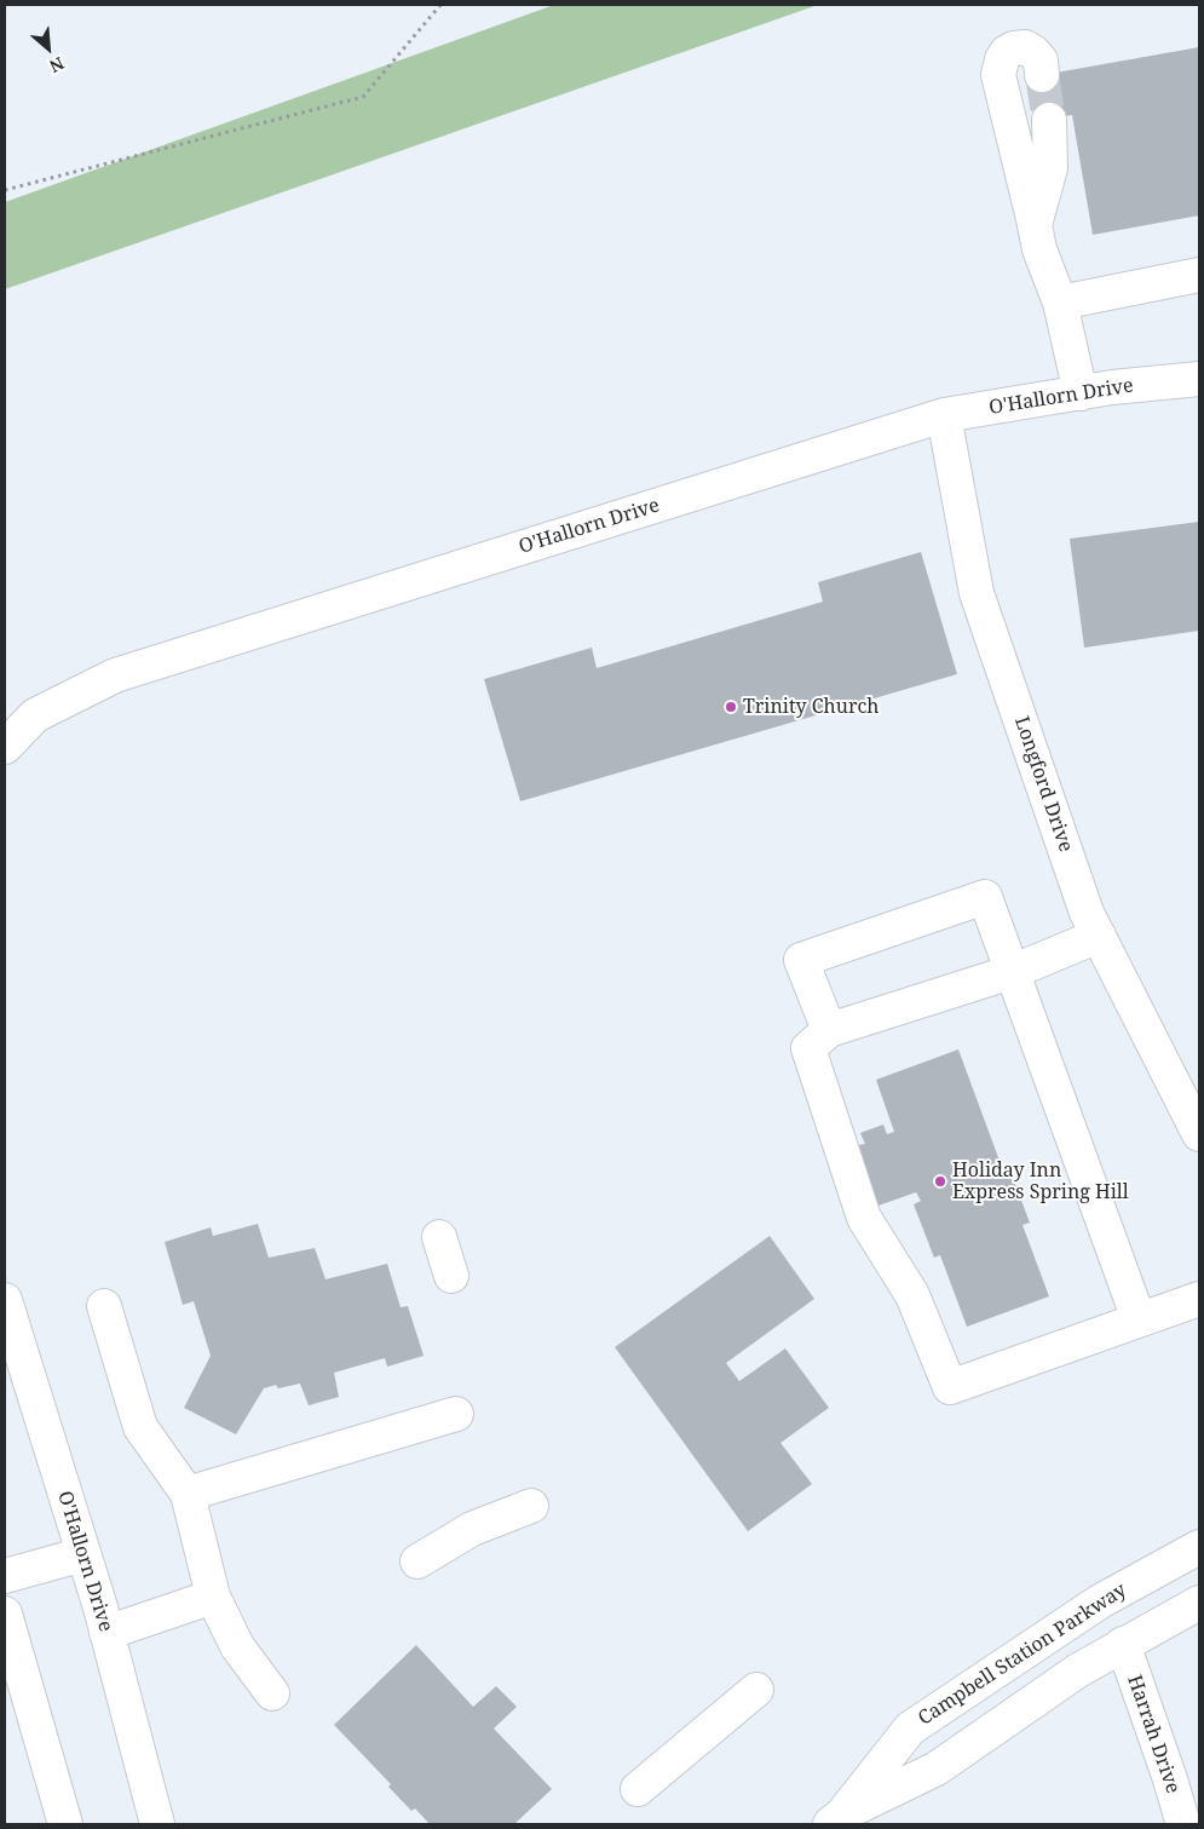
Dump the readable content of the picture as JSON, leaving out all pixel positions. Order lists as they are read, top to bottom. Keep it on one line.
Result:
{"streets":{"street":["O'Hallorn Drive","Longford Drive","Campbell Station Parkway","Harrah Drive"]},"crossings":[["O'Hallorn Drive","Longford Drive"],["Campbell Station Parkway","Harrah Drive"]],"places":["Trinity Church","Holiday Inn Express Spring Hill"],"north":"bottom right"}
